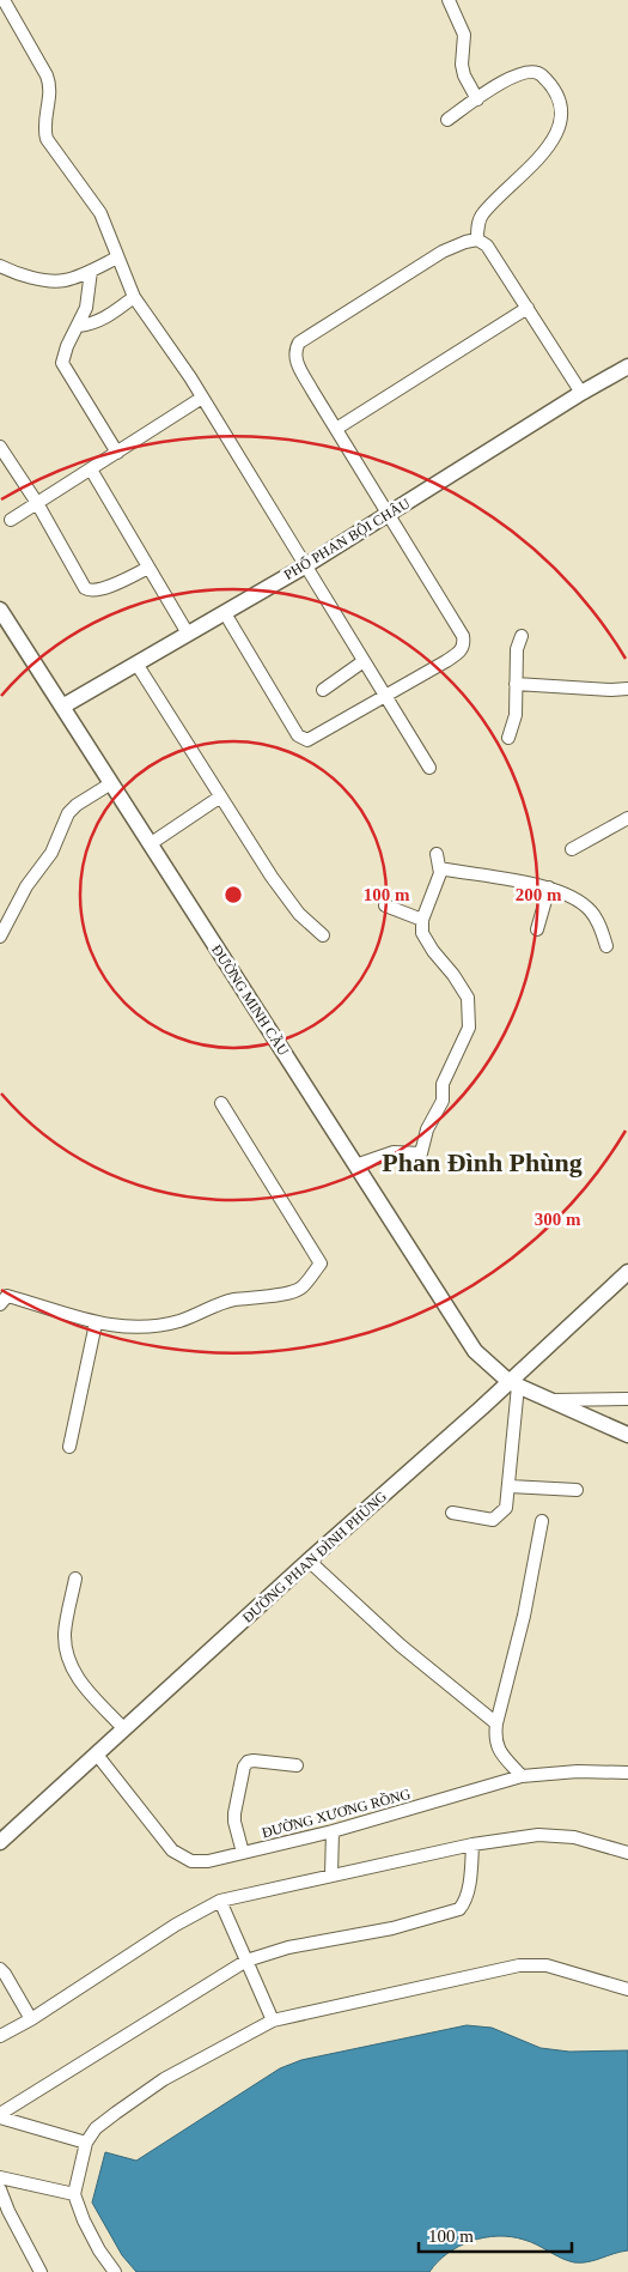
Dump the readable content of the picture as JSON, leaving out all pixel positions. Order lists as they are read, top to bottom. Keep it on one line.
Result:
{"streets":{"street":["PHỐ PHAN BỘI CHÂU","ĐƯỜNG MINH CẦU","ĐƯỜNG PHAN ĐÌNH PHÙNG","ĐƯỜNG XƯƠNG RỒNG"]},"crossings":[["PHỐ PHAN BỘI CHÂU","ĐƯỜNG MINH CẦU"],["ĐƯỜNG MINH CẦU","ĐƯỜNG PHAN ĐÌNH PHÙNG"],["ĐƯỜNG PHAN ĐÌNH PHÙNG","ĐƯỜNG XƯƠNG RỒNG"]],"districts":["Phan Đình Phùng"],"scale_bar":"100 m","rings":["100 m","200 m","300 m"]}
